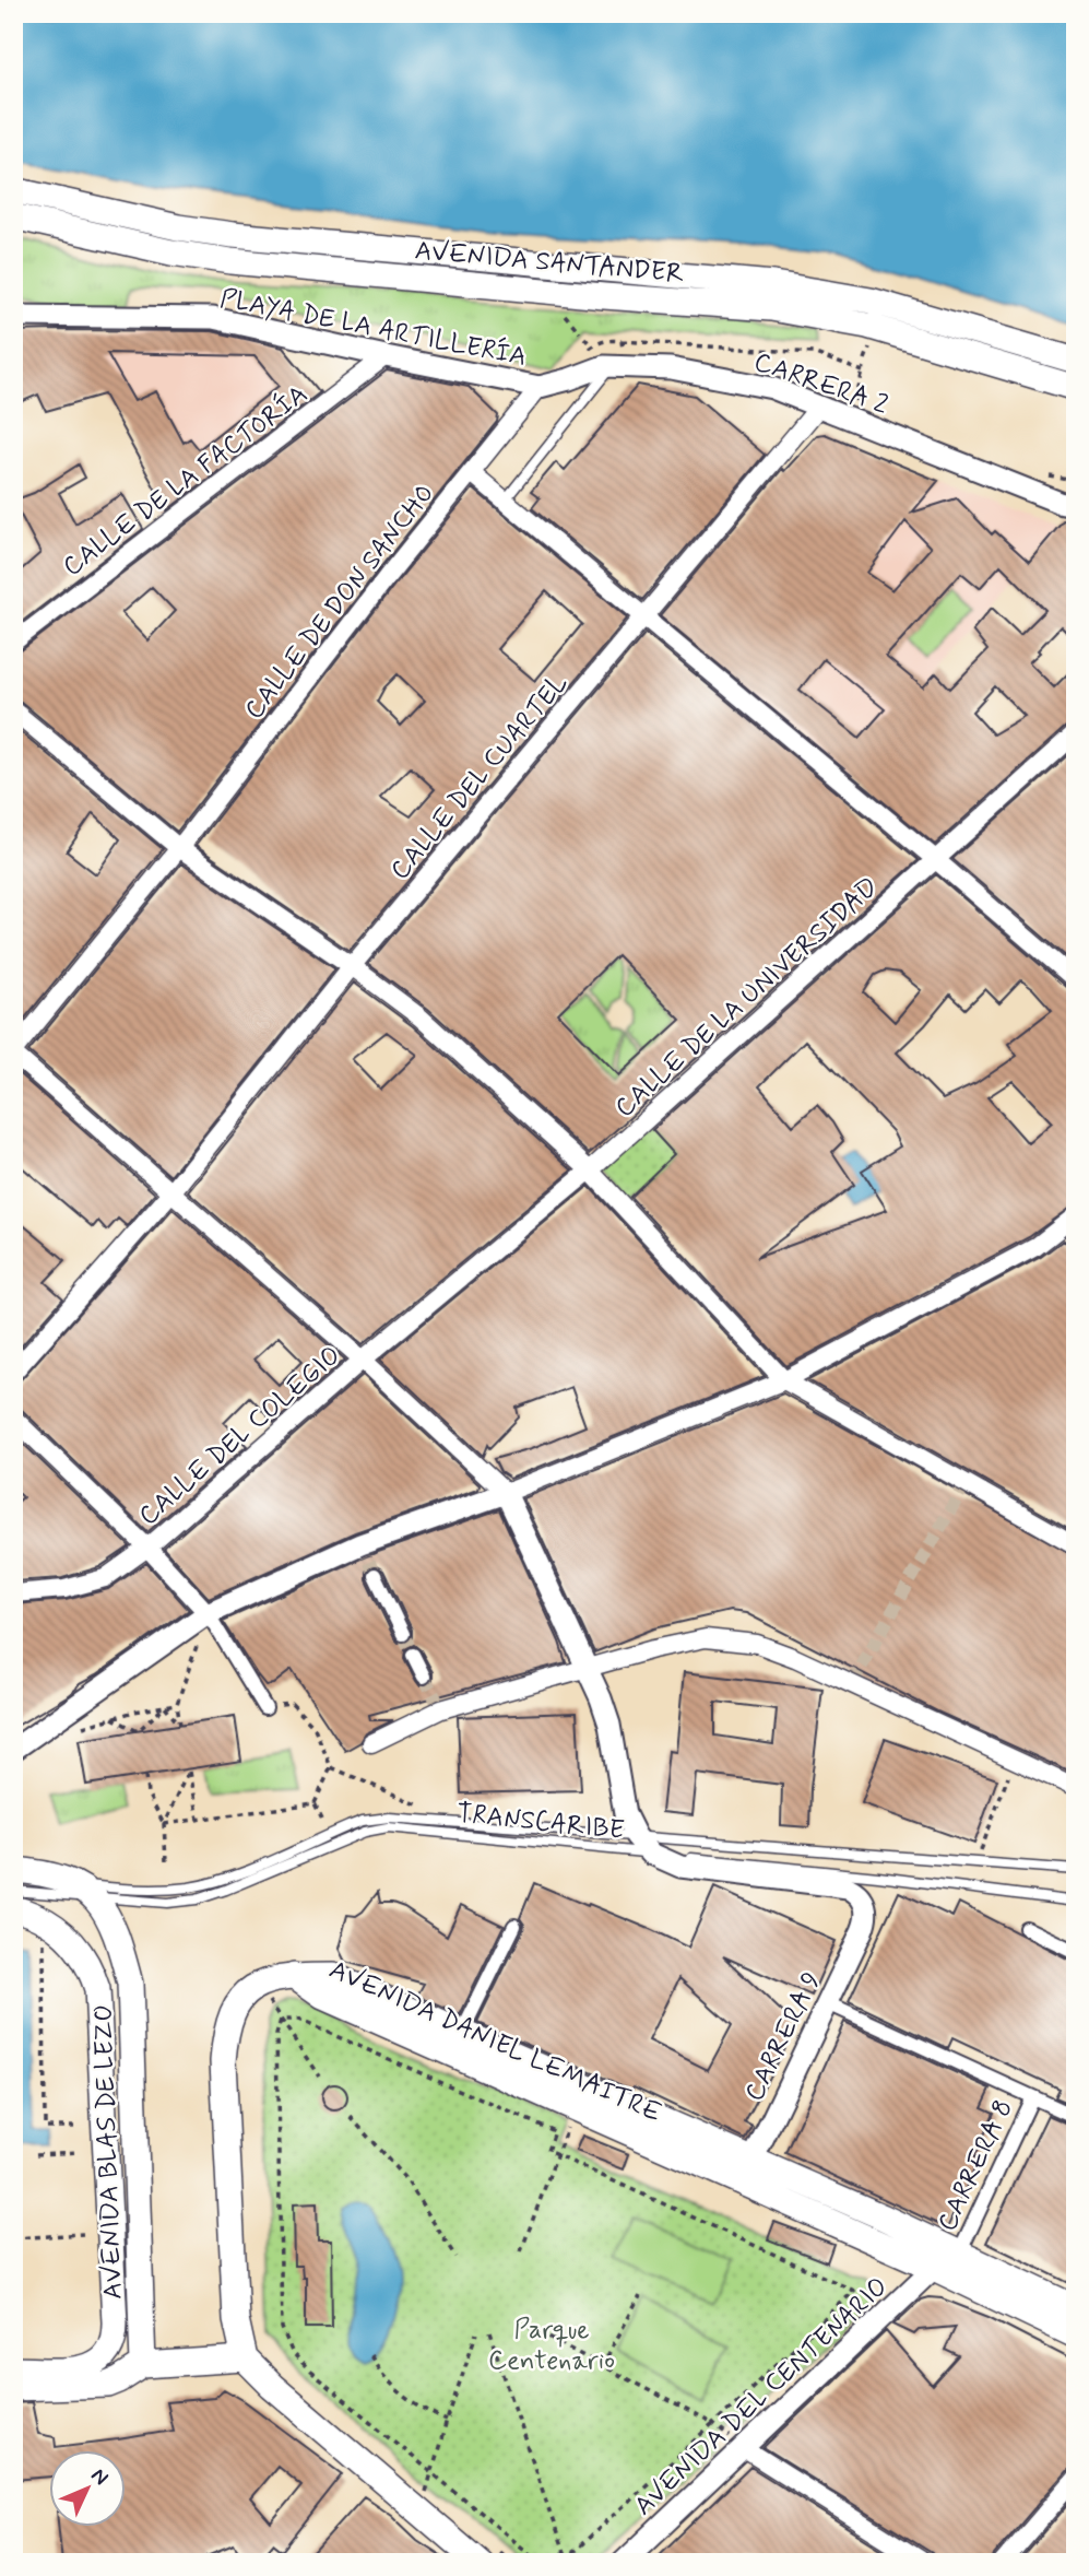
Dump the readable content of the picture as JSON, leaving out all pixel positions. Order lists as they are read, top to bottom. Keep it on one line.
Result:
{"streets":{"main road":["AVENIDA SANTANDER","AVENIDA DANIEL LEMAITRE","AVENIDA BLAS DE LEZO"],"street":["PLAYA DE LA ARTILLERÍA","CARRERA 2","CALLE DE LA FACTORÍA","CALLE DE DON SANCHO","CALLE DEL CUARTEL","CALLE DE LA UNIVERSIDAD","CALLE DEL COLEGIO","CARRERA 9","CARRERA 8","AVENIDA DEL CENTENARIO"],"lane":["TRANSCARIBE"]},"crossings":[["PLAYA DE LA ARTILLERÍA","CARRERA 2"],["PLAYA DE LA ARTILLERÍA","CALLE DE LA FACTORÍA"],["PLAYA DE LA ARTILLERÍA","CALLE DE DON SANCHO"],["CARRERA 2","CALLE DE DON SANCHO"],["CARRERA 2","CALLE DEL CUARTEL"],["CALLE DE LA UNIVERSIDAD","CALLE DEL COLEGIO"],["TRANSCARIBE","CARRERA 9"],["TRANSCARIBE","AVENIDA BLAS DE LEZO"],["CARRERA 9","AVENIDA DANIEL LEMAITRE"],["AVENIDA DANIEL LEMAITRE","CARRERA 8"],["AVENIDA DANIEL LEMAITRE","AVENIDA DEL CENTENARIO"]],"parks":["Parque Centenario"],"north":"top right"}
